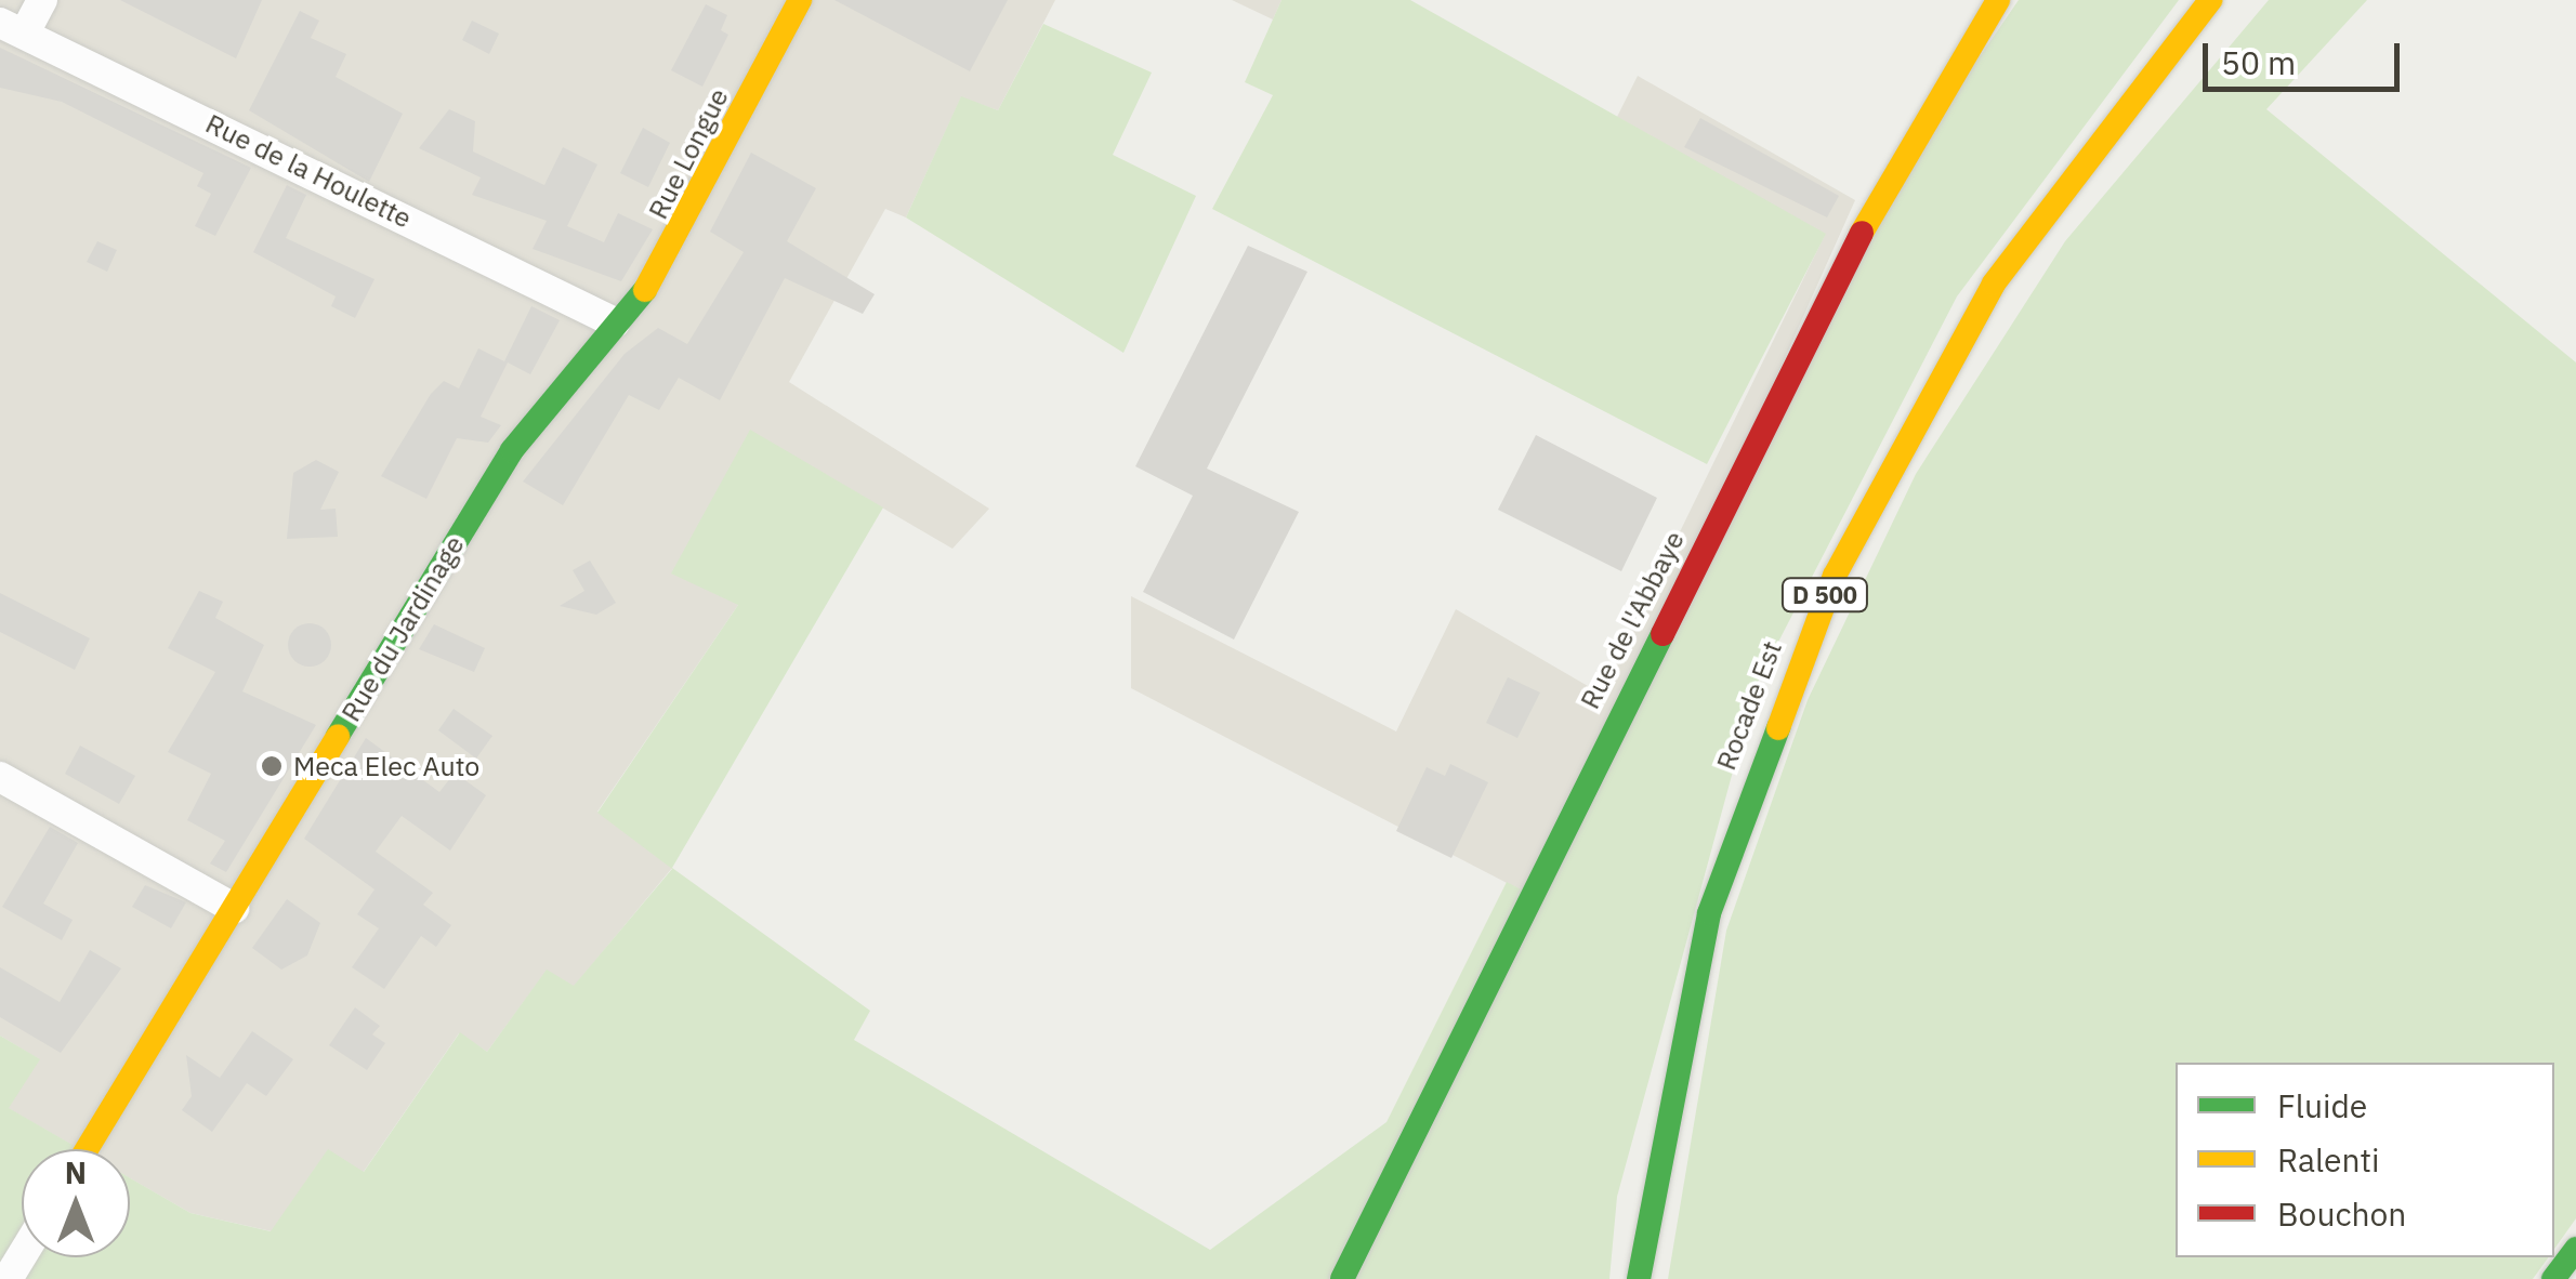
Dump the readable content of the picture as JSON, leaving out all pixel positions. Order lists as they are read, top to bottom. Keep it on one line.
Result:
{"streets":{"street":["Rue Longue","Rue de la Houlette","D 500","Rue de l'Abbaye","Rue du Jardinage","Rocade Est"]},"crossings":[["Rue Longue","Rue de la Houlette"],["Rue Longue","Rue du Jardinage"],["Rue de la Houlette","Rue du Jardinage"]],"places":["Meca Elec Auto"],"legend":["Fluide","Ralenti","Bouchon"],"scale_bar":"50 m","north":"top"}
